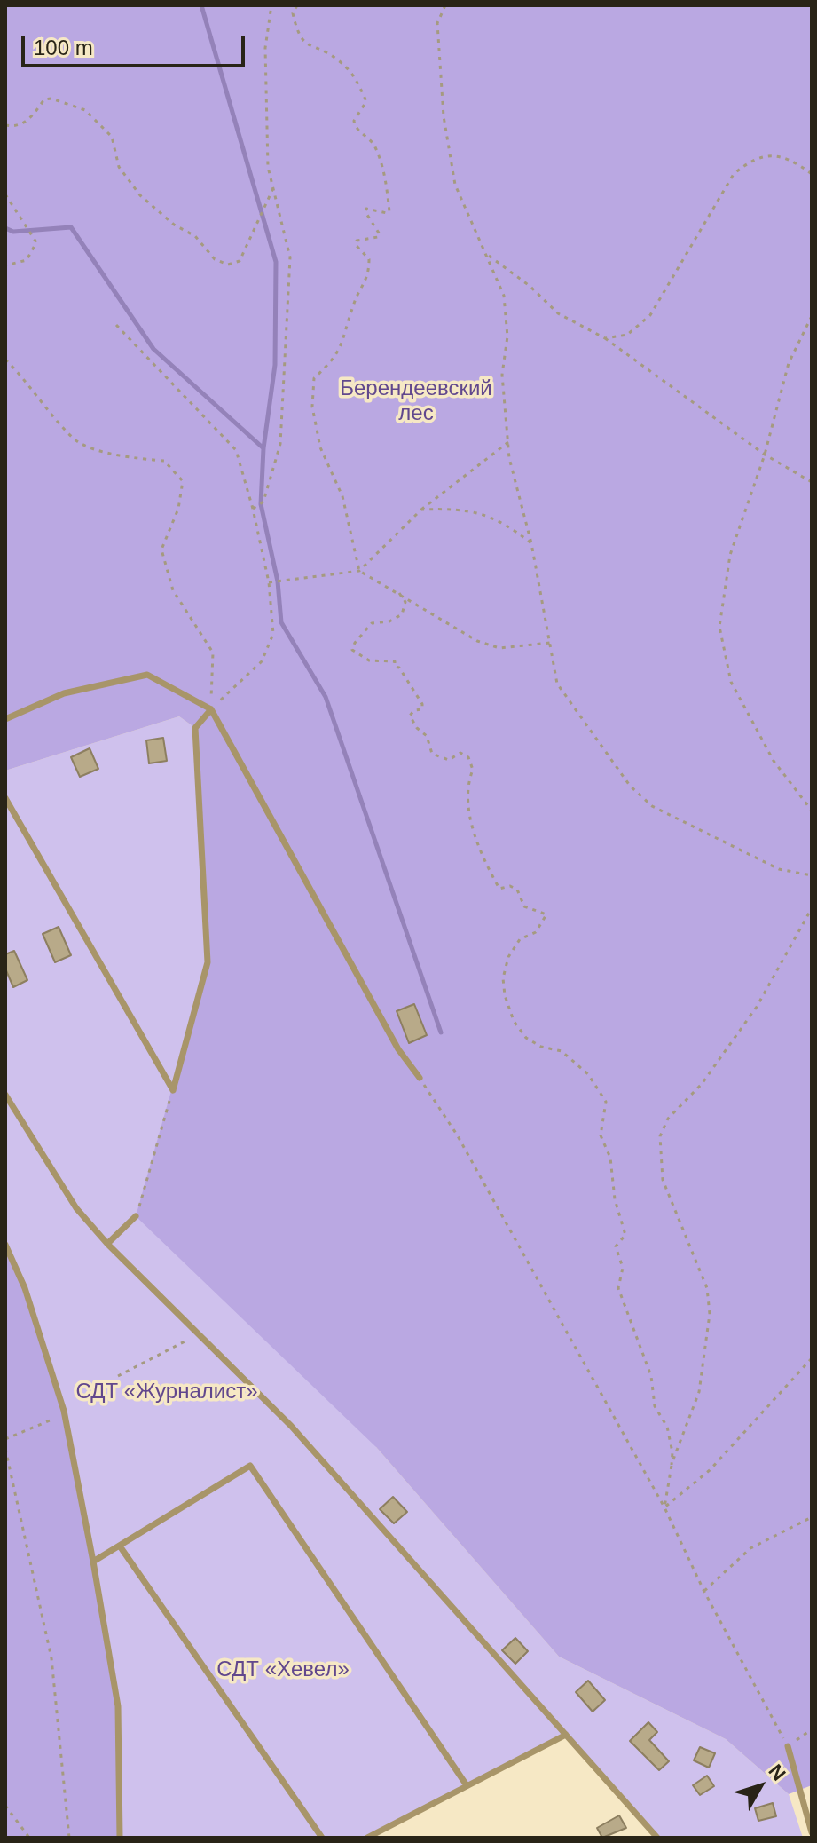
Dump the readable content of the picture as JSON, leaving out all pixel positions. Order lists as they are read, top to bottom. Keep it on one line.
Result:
{"parks":["Берендеевский лес","СДТ «Журналист»","СДТ «Хевел»"],"scale_bar":"100 m","north":"top right"}
